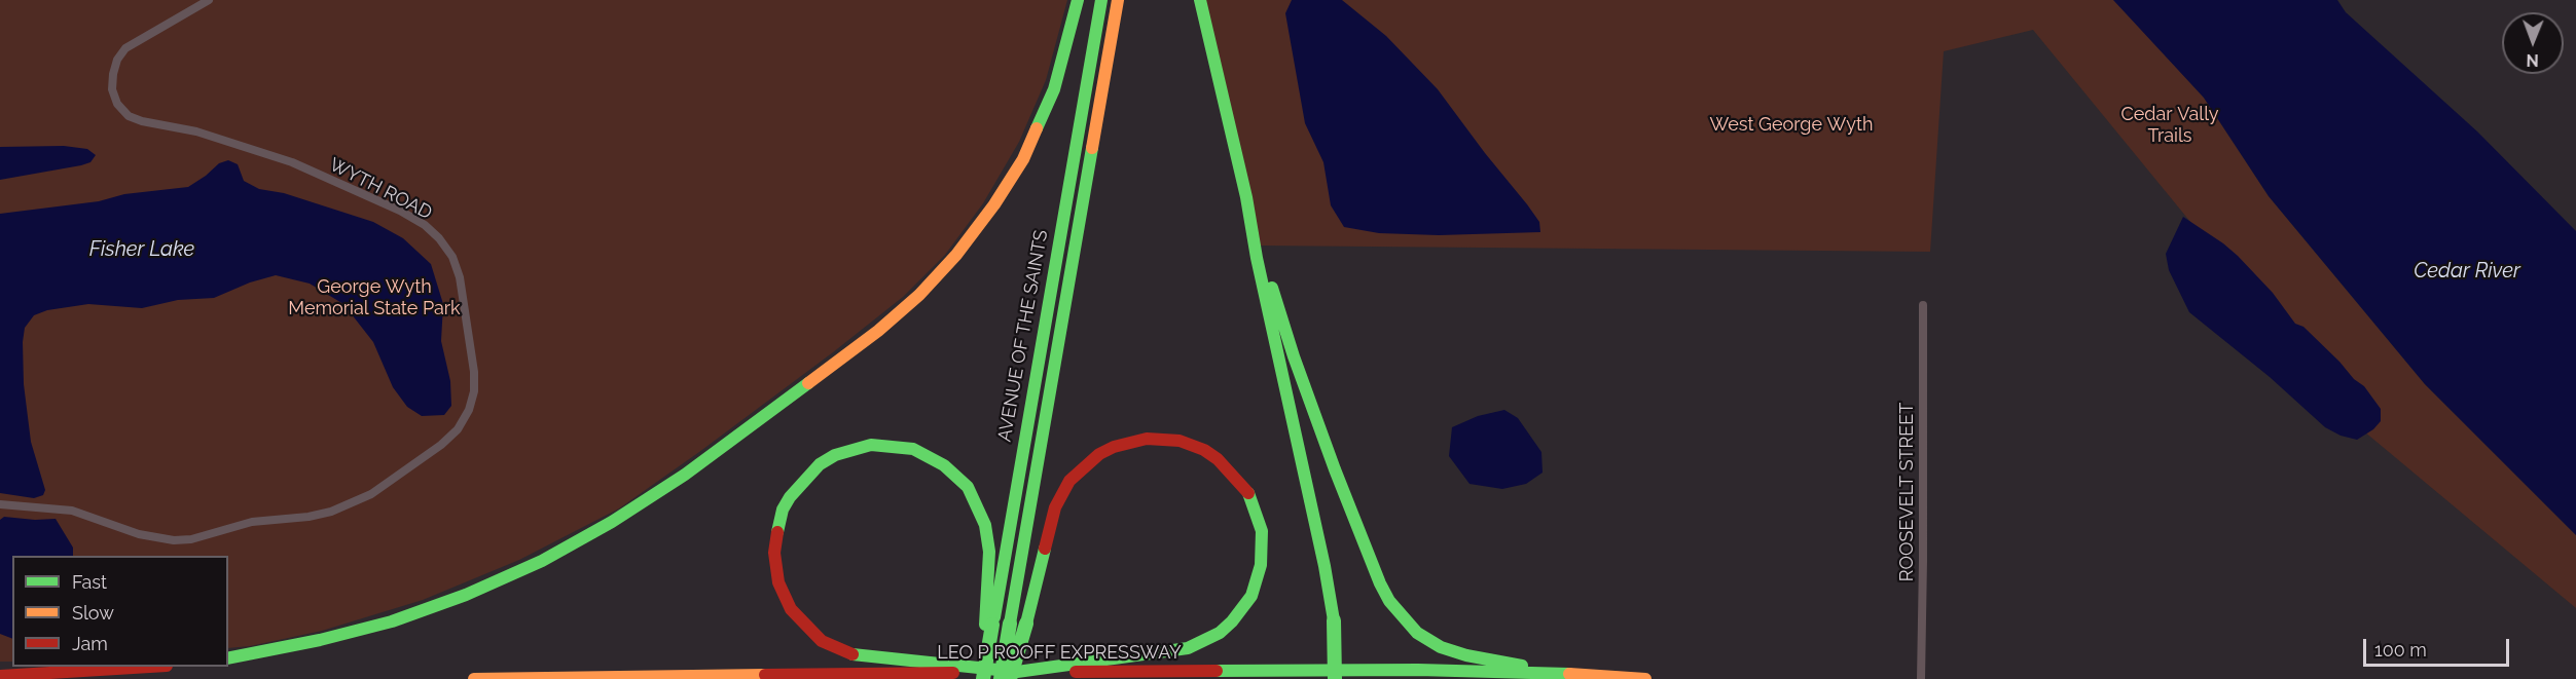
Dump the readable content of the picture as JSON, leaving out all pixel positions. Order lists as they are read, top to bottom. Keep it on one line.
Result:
{"streets":{"main road":["AVENUE OF THE SAINTS","LEO P ROOFF EXPRESSWAY"],"street":["WYTH ROAD","ROOSEVELT STREET"]},"water":["Fisher Lake","Cedar River"],"parks":["Cedar Vally Trails","West George Wyth","George Wyth Memorial State Park"],"legend":["Fast","Slow","Jam"],"scale_bar":"100 m","north":"bottom"}
